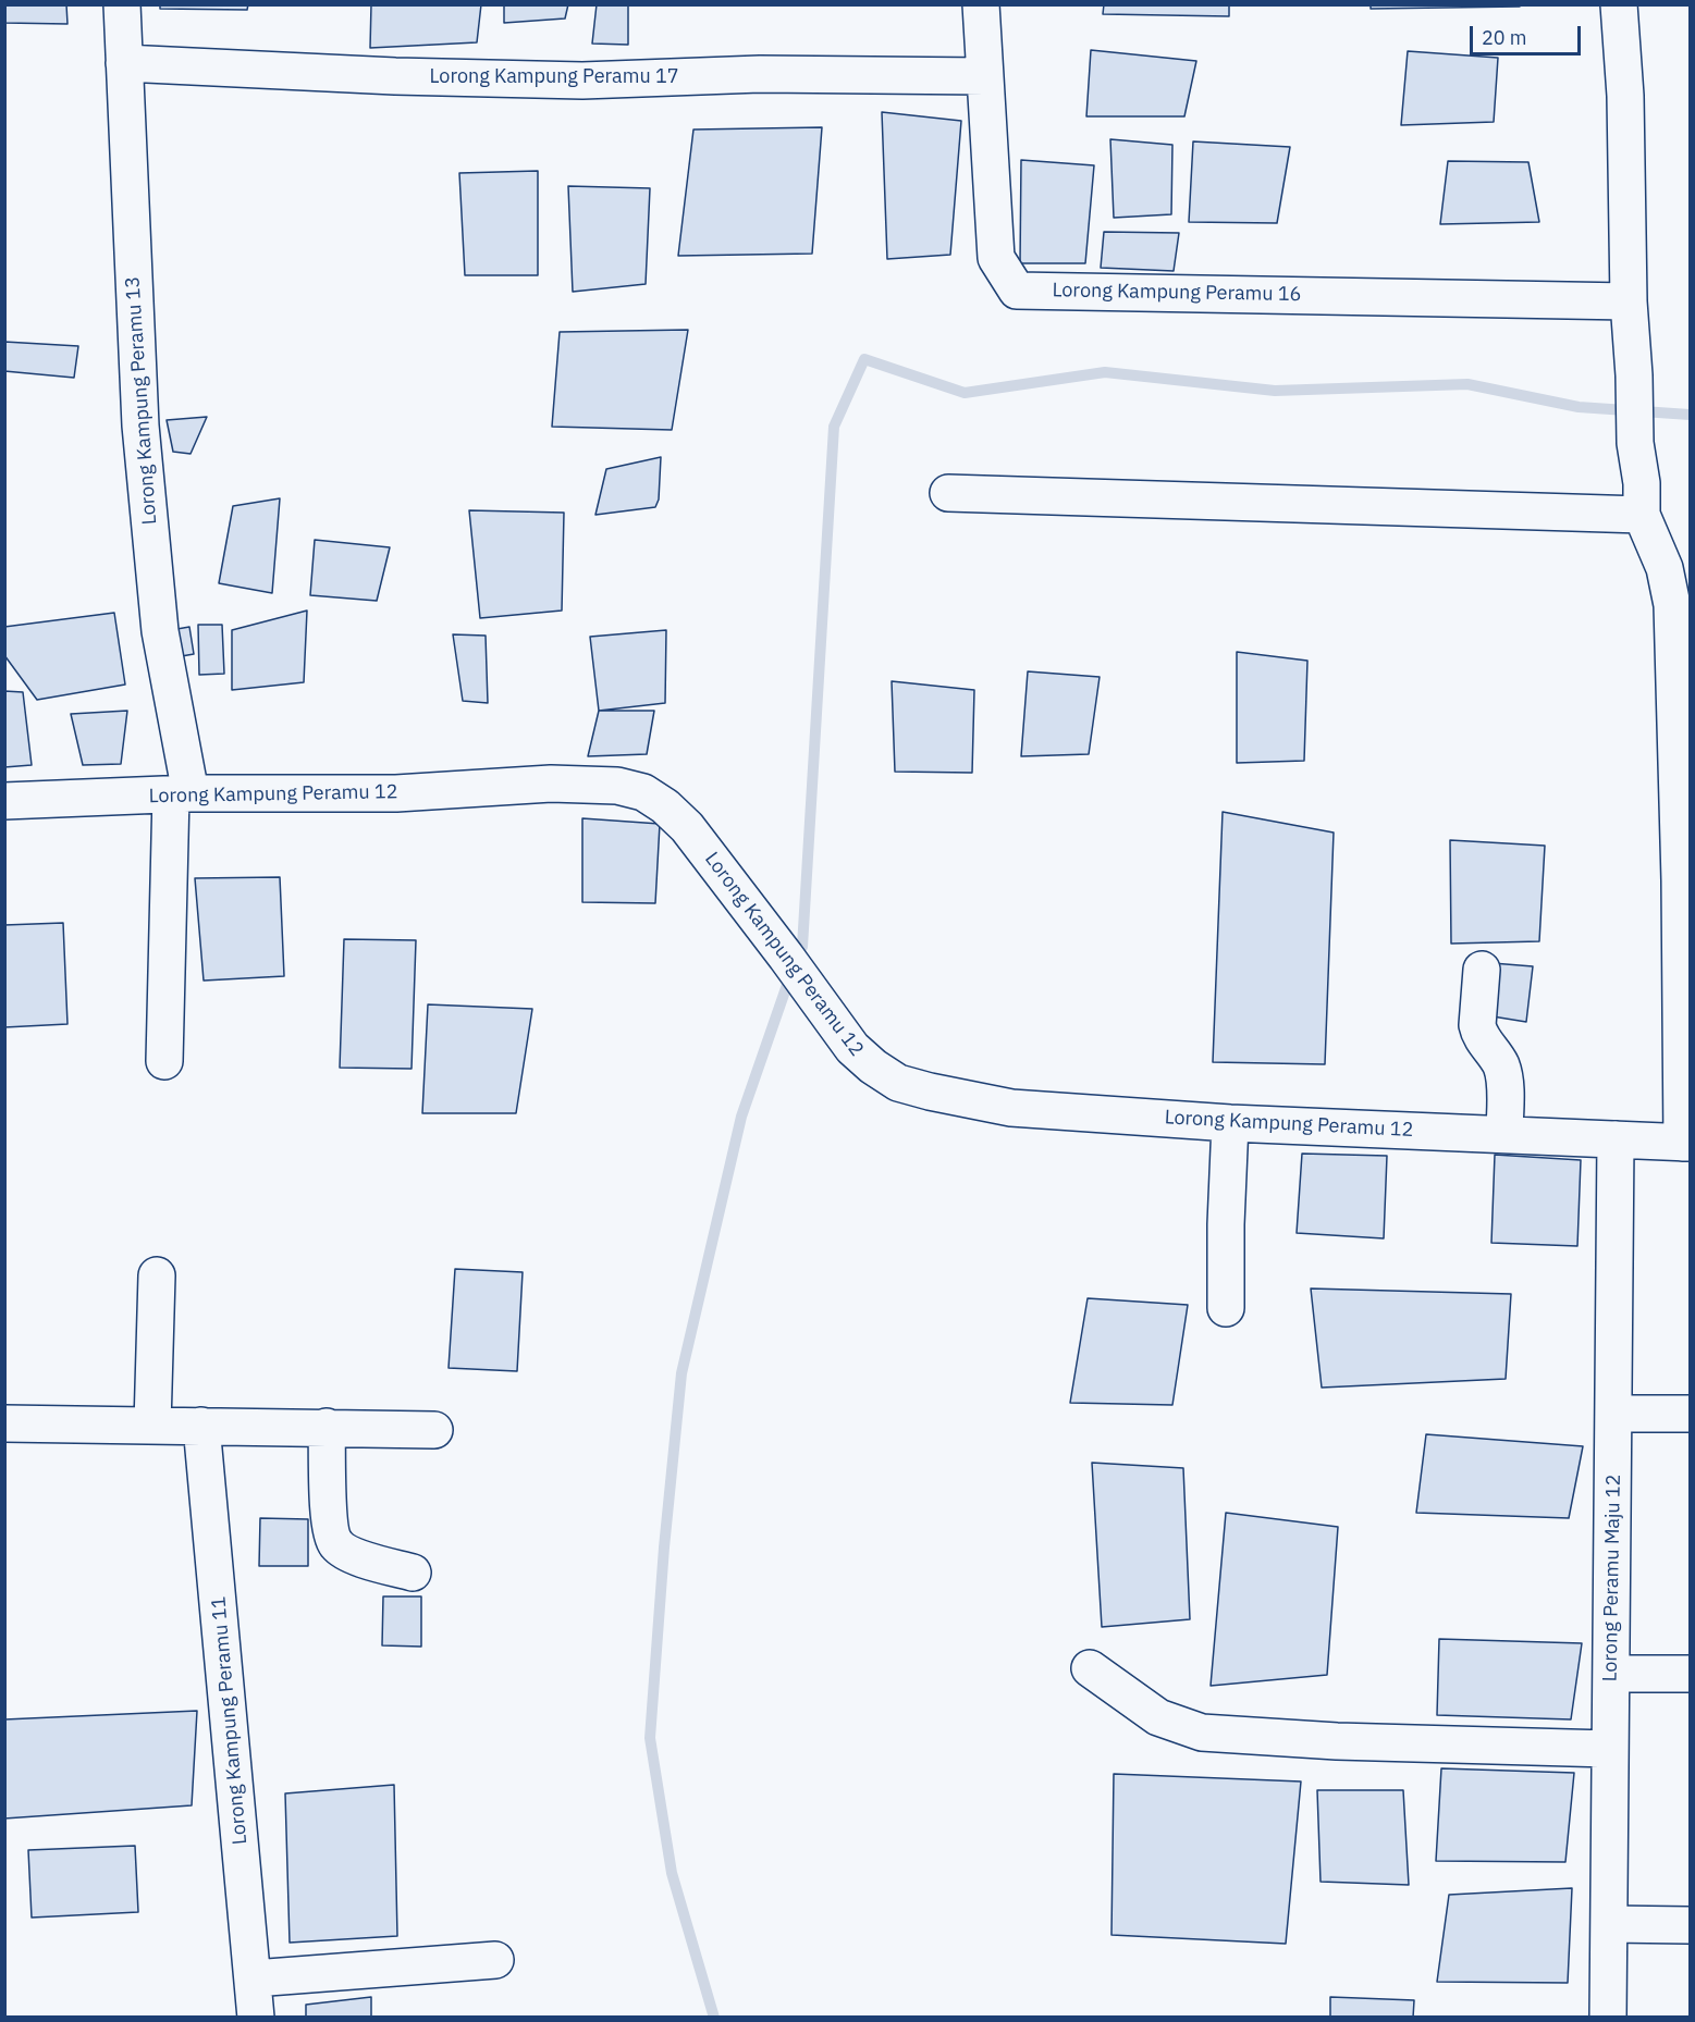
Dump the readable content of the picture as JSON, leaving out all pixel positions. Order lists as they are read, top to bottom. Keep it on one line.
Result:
{"streets":{"street":["Lorong Kampung Peramu 17","Lorong Kampung Peramu 16","Lorong Kampung Peramu 13","Lorong Kampung Peramu 12","Lorong Peramu Maju 12","Lorong Kampung Peramu 11"]},"crossings":[["Lorong Kampung Peramu 17","Lorong Kampung Peramu 16"],["Lorong Kampung Peramu 17","Lorong Kampung Peramu 13"],["Lorong Kampung Peramu 13","Lorong Kampung Peramu 12"],["Lorong Kampung Peramu 12","Lorong Peramu Maju 12"]],"scale_bar":"20 m"}
